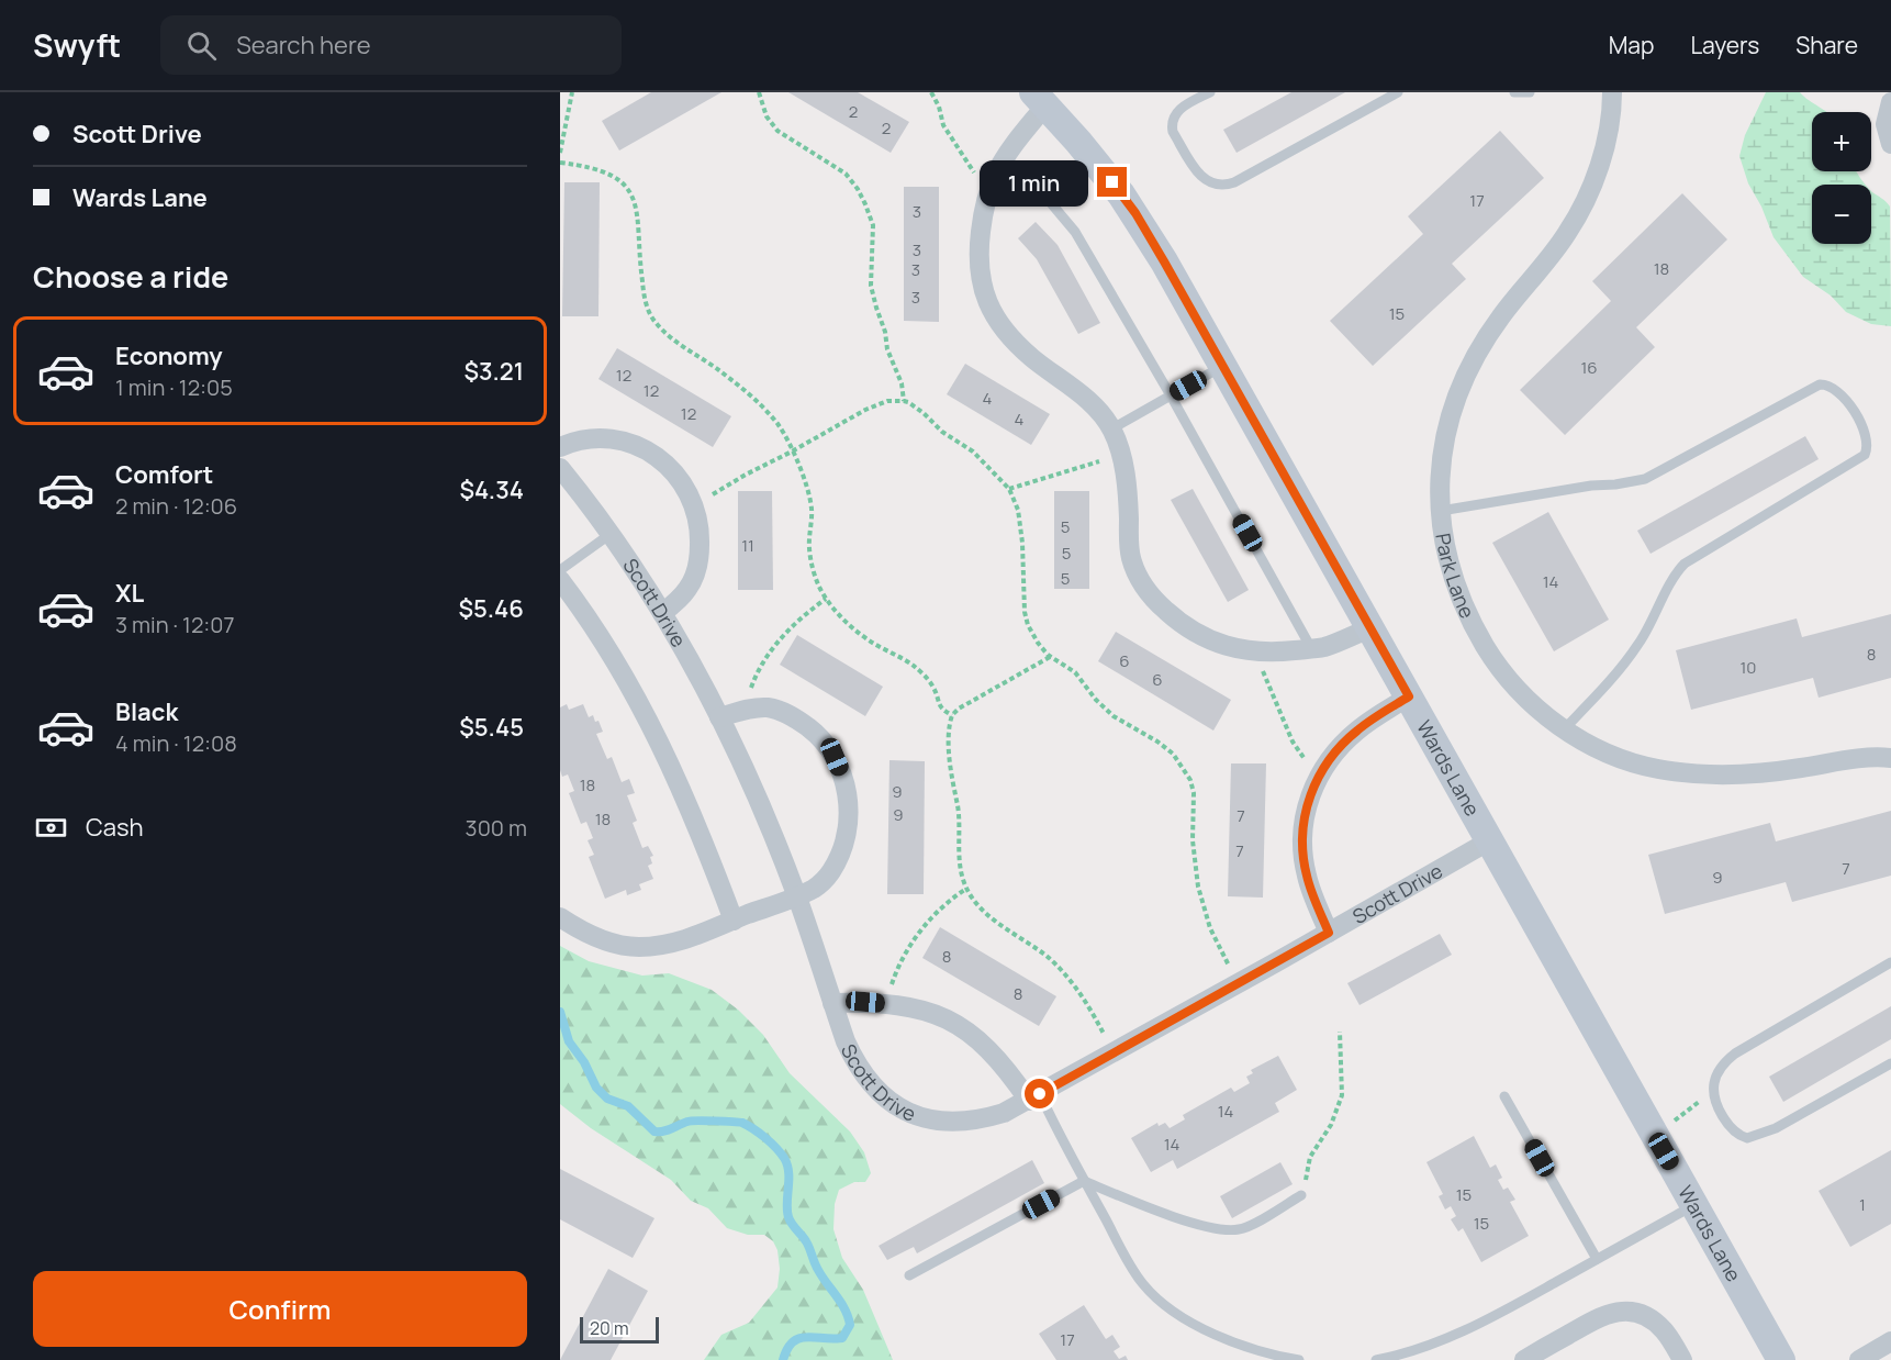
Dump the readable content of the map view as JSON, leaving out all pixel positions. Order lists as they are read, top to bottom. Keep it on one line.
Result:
{"streets":{"street":["Park Lane","Scott Drive","Wards Lane"]},"crossings":[["Scott Drive","Wards Lane"]],"house_numbers":["2","2","17","3","3","18","3","3","15","16","12","12","4","12","4","5","11","5","5","14","8","6","10","6","18","9","9","7","18","7","7","9","8","8","14","14","15","1","15","17"],"scale_bar":"20 m","page":{"header":"Swyft","search":"Search here","nav":["Map","Layers","Share"],"banner":["Scott Drive","Wards Lane"],"map_buttons":["+","−"],"bubble":"1 min","heading":"Choose a ride","list":[{"name":"Economy","note":"1 min · 12:05","value":"$3.21"},{"name":"Comfort","note":"2 min · 12:06","value":"$4.34"},{"name":"XL","note":"3 min · 12:07","value":"$5.46"},{"name":"Black","note":"4 min · 12:08","value":"$5.45"}],"pay":["Cash","300 m"],"buttons":"Confirm","scale":"20 m"}}
